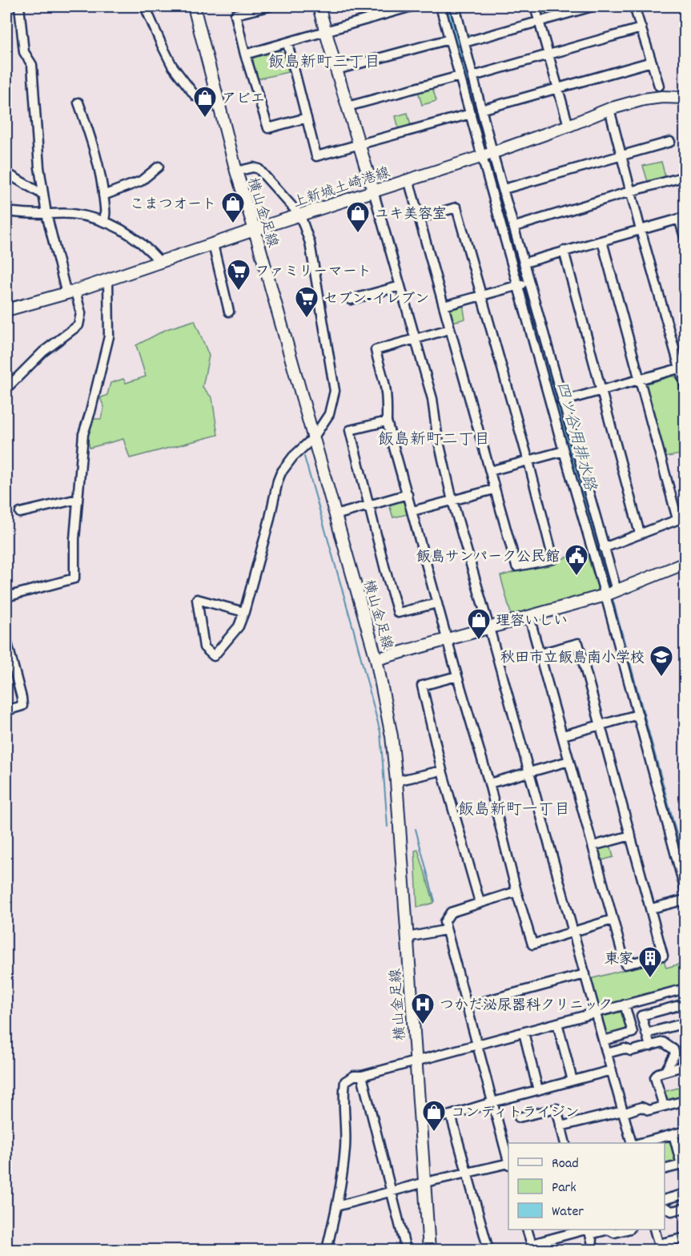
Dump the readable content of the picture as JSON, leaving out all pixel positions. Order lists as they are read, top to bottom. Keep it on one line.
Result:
{"streets":{"street":["上新城土崎港線","横山金足線"]},"crossings":[["上新城土崎港線","横山金足線"]],"districts":["飯島新町三丁目","飯島新町二丁目","飯島新町一丁目"],"water":["四ツ谷用排水路"],"places":{"shop":["アビエ","こまつオート","ユキ美容室","理容いしい","コンディトライジン"],"supermarket":["ファミリーマート","セブン-イレブン"],"public building":["飯島サンパーク公民館"],"school or university":["秋田市立飯島南小学校"],"building":["東家"],"hospital":["つかだ泌尿器科クリニック"]},"legend":["Road","Park","Water"]}
